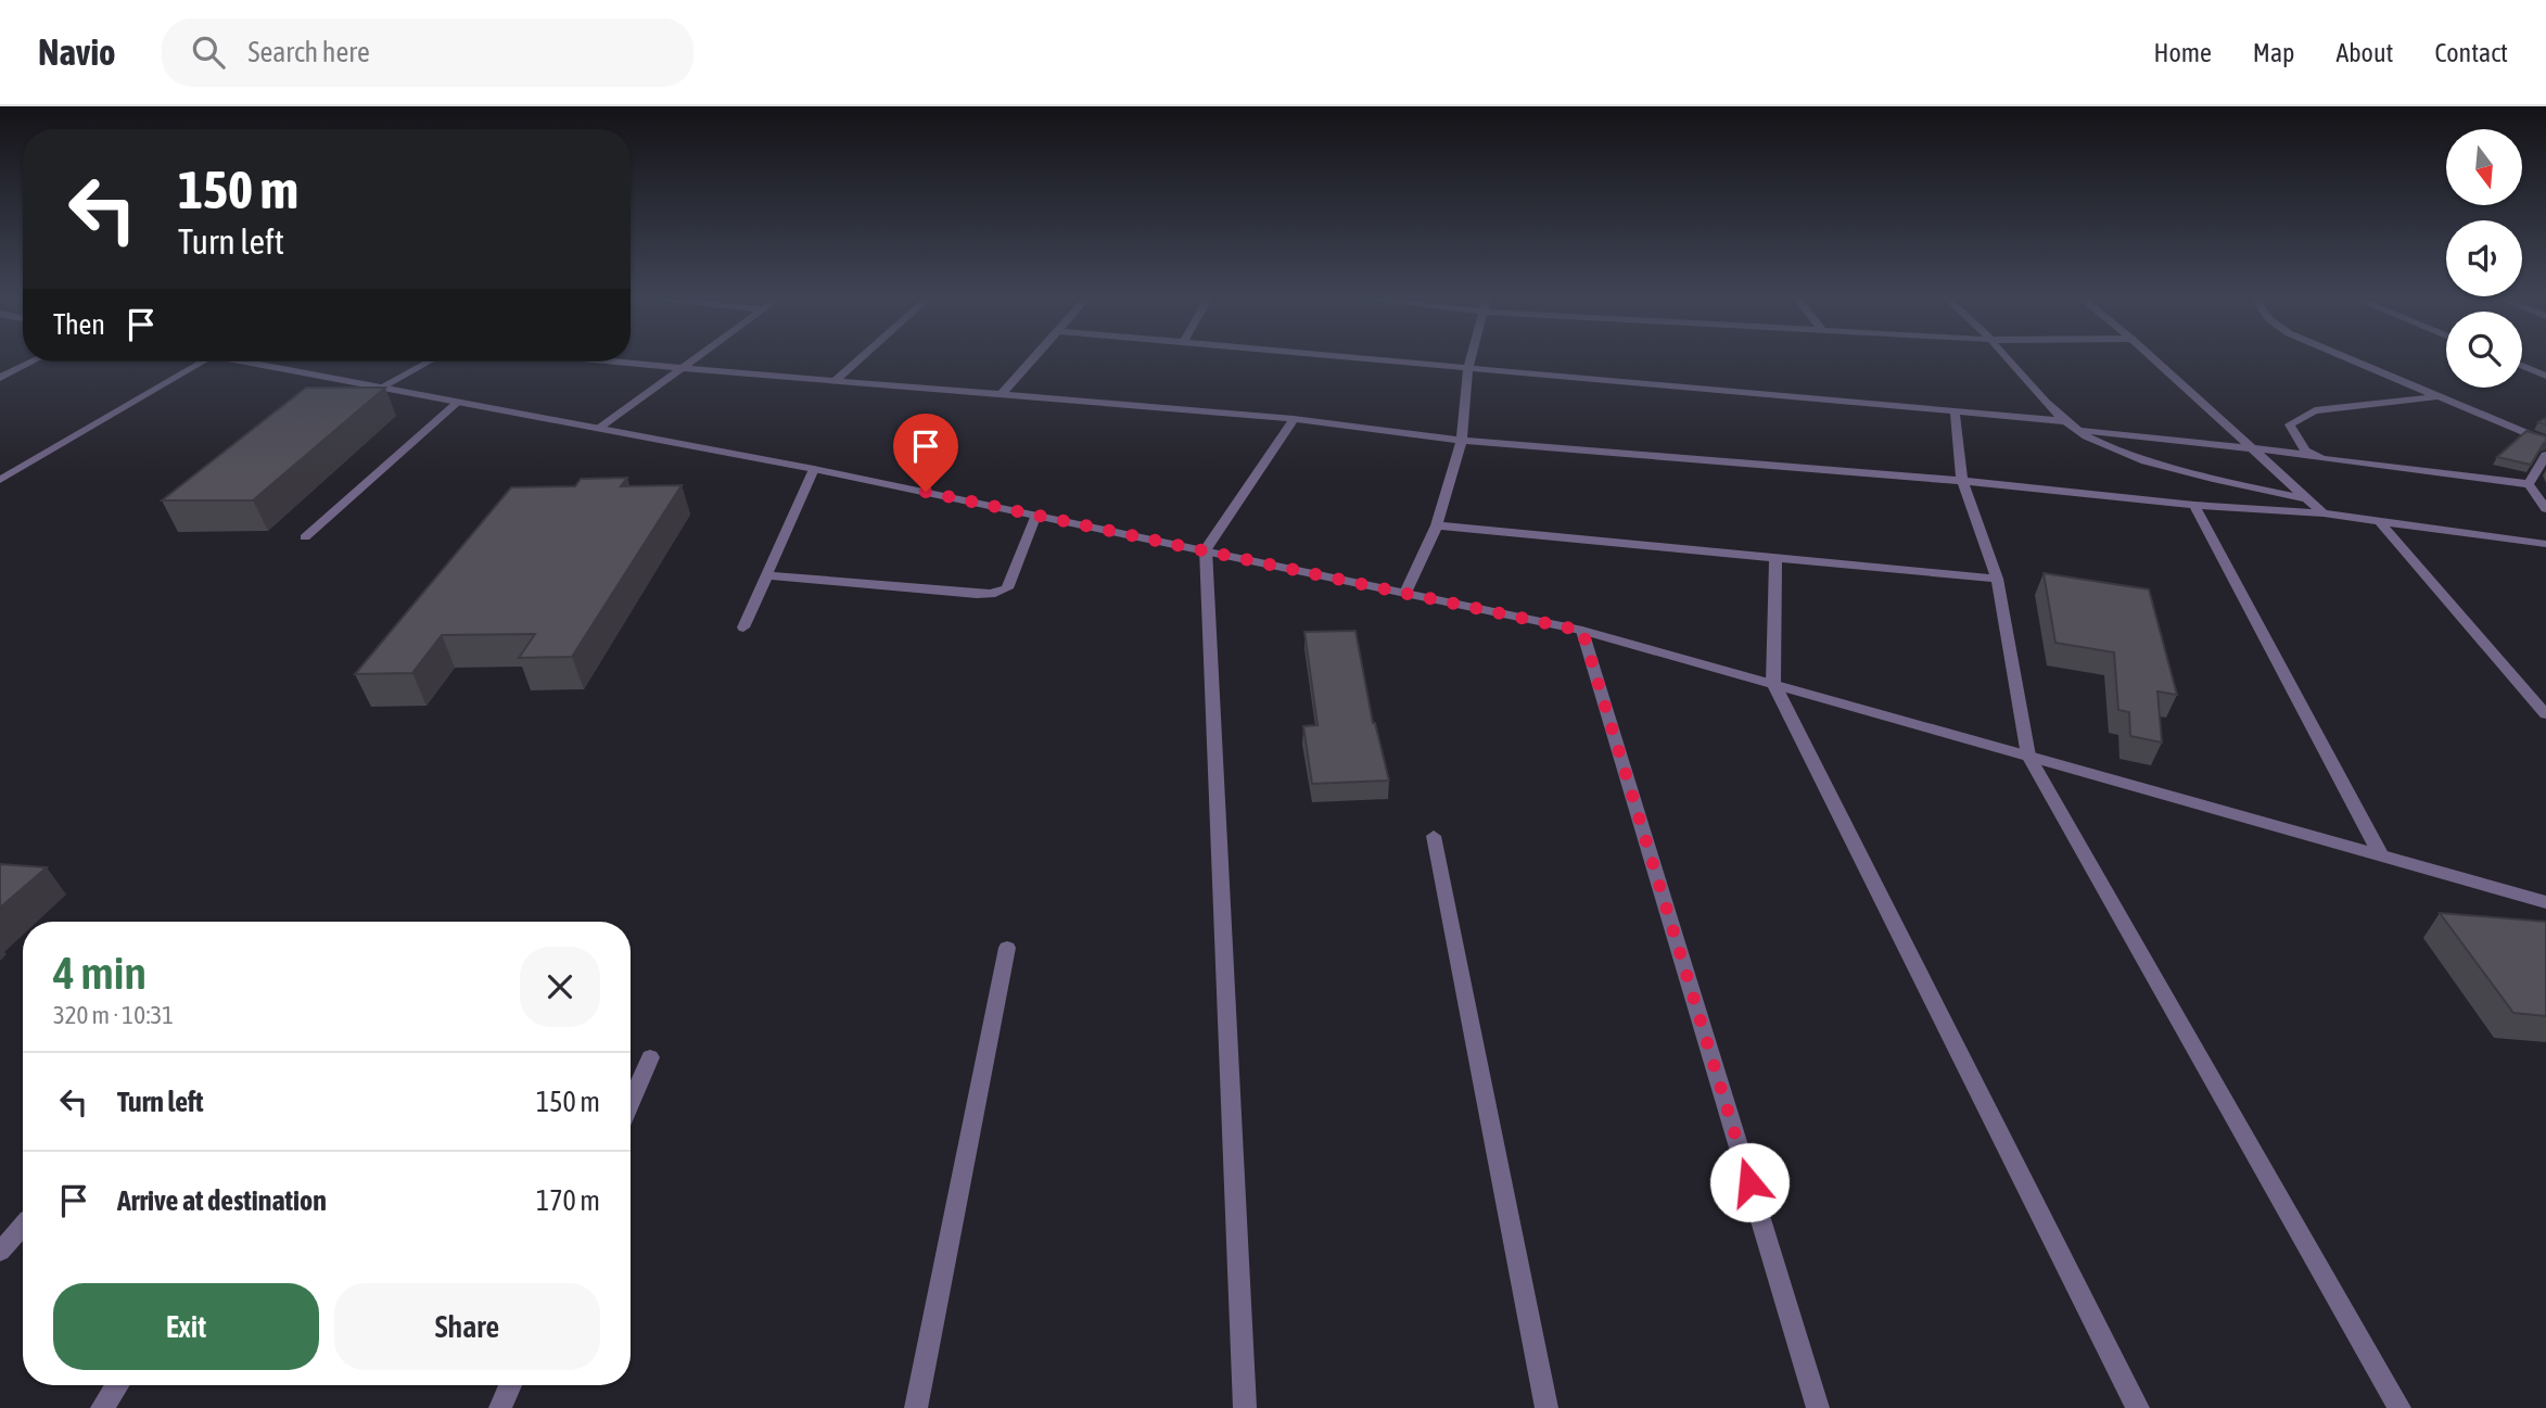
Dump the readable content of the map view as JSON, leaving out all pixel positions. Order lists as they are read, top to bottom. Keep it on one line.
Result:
{"north":"bottom","page":{"header":"Navio","search":"Search here","nav":["Home","Map","About","Contact"],"turn":["150 m","Turn left"],"then":"Then","heading":["4 min","320 m · 10:31"],"list":[{"name":"Turn left","value":"150 m"},{"name":"Arrive at destination","value":"170 m"}],"buttons":["Exit","Share"]}}
